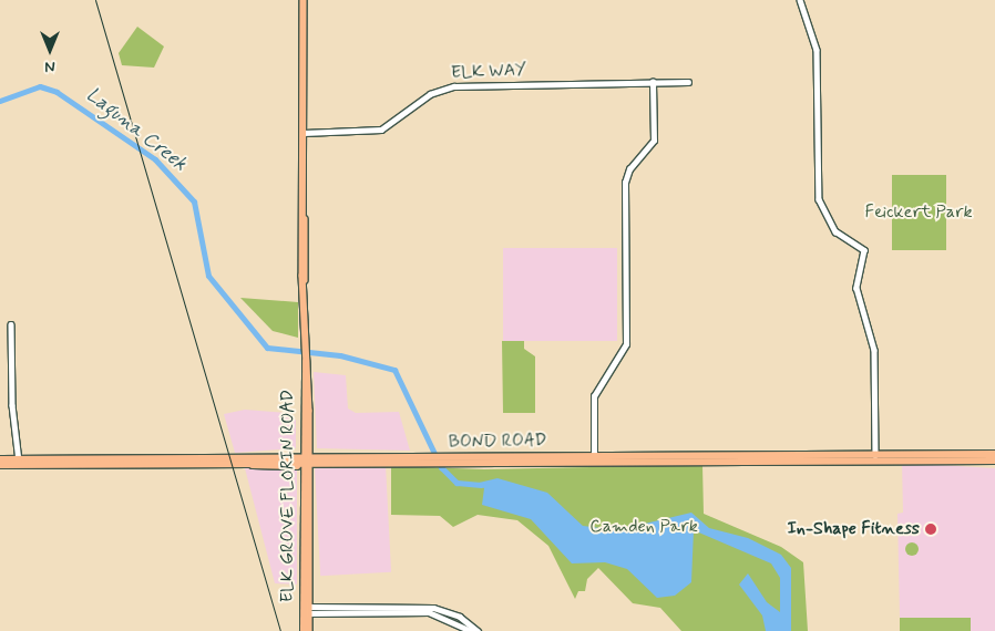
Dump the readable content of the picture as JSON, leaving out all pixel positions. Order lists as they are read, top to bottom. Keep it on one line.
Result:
{"streets":{"main road":["BOND ROAD","ELK GROVE FLORIN ROAD"],"street":["ELK WAY"]},"crossings":[["ELK WAY","ELK GROVE FLORIN ROAD"],["BOND ROAD","ELK GROVE FLORIN ROAD"]],"water":["Laguna Creek"],"parks":["Feickert Park","Camden Park"],"places":["In-Shape Fitness"],"north":"bottom"}
